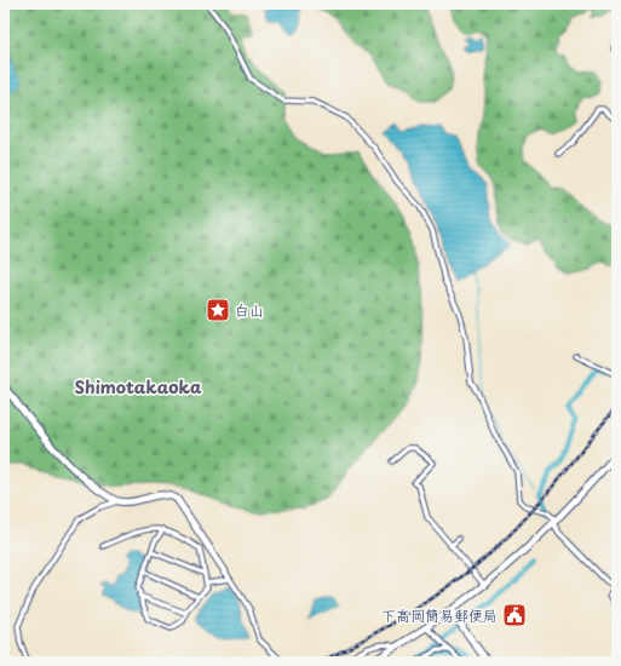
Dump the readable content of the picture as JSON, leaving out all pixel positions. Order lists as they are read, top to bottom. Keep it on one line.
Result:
{"districts":["Shimotakaoka"],"places":{"place":["白山"],"public building":["下高岡簡易郵便局"]}}
